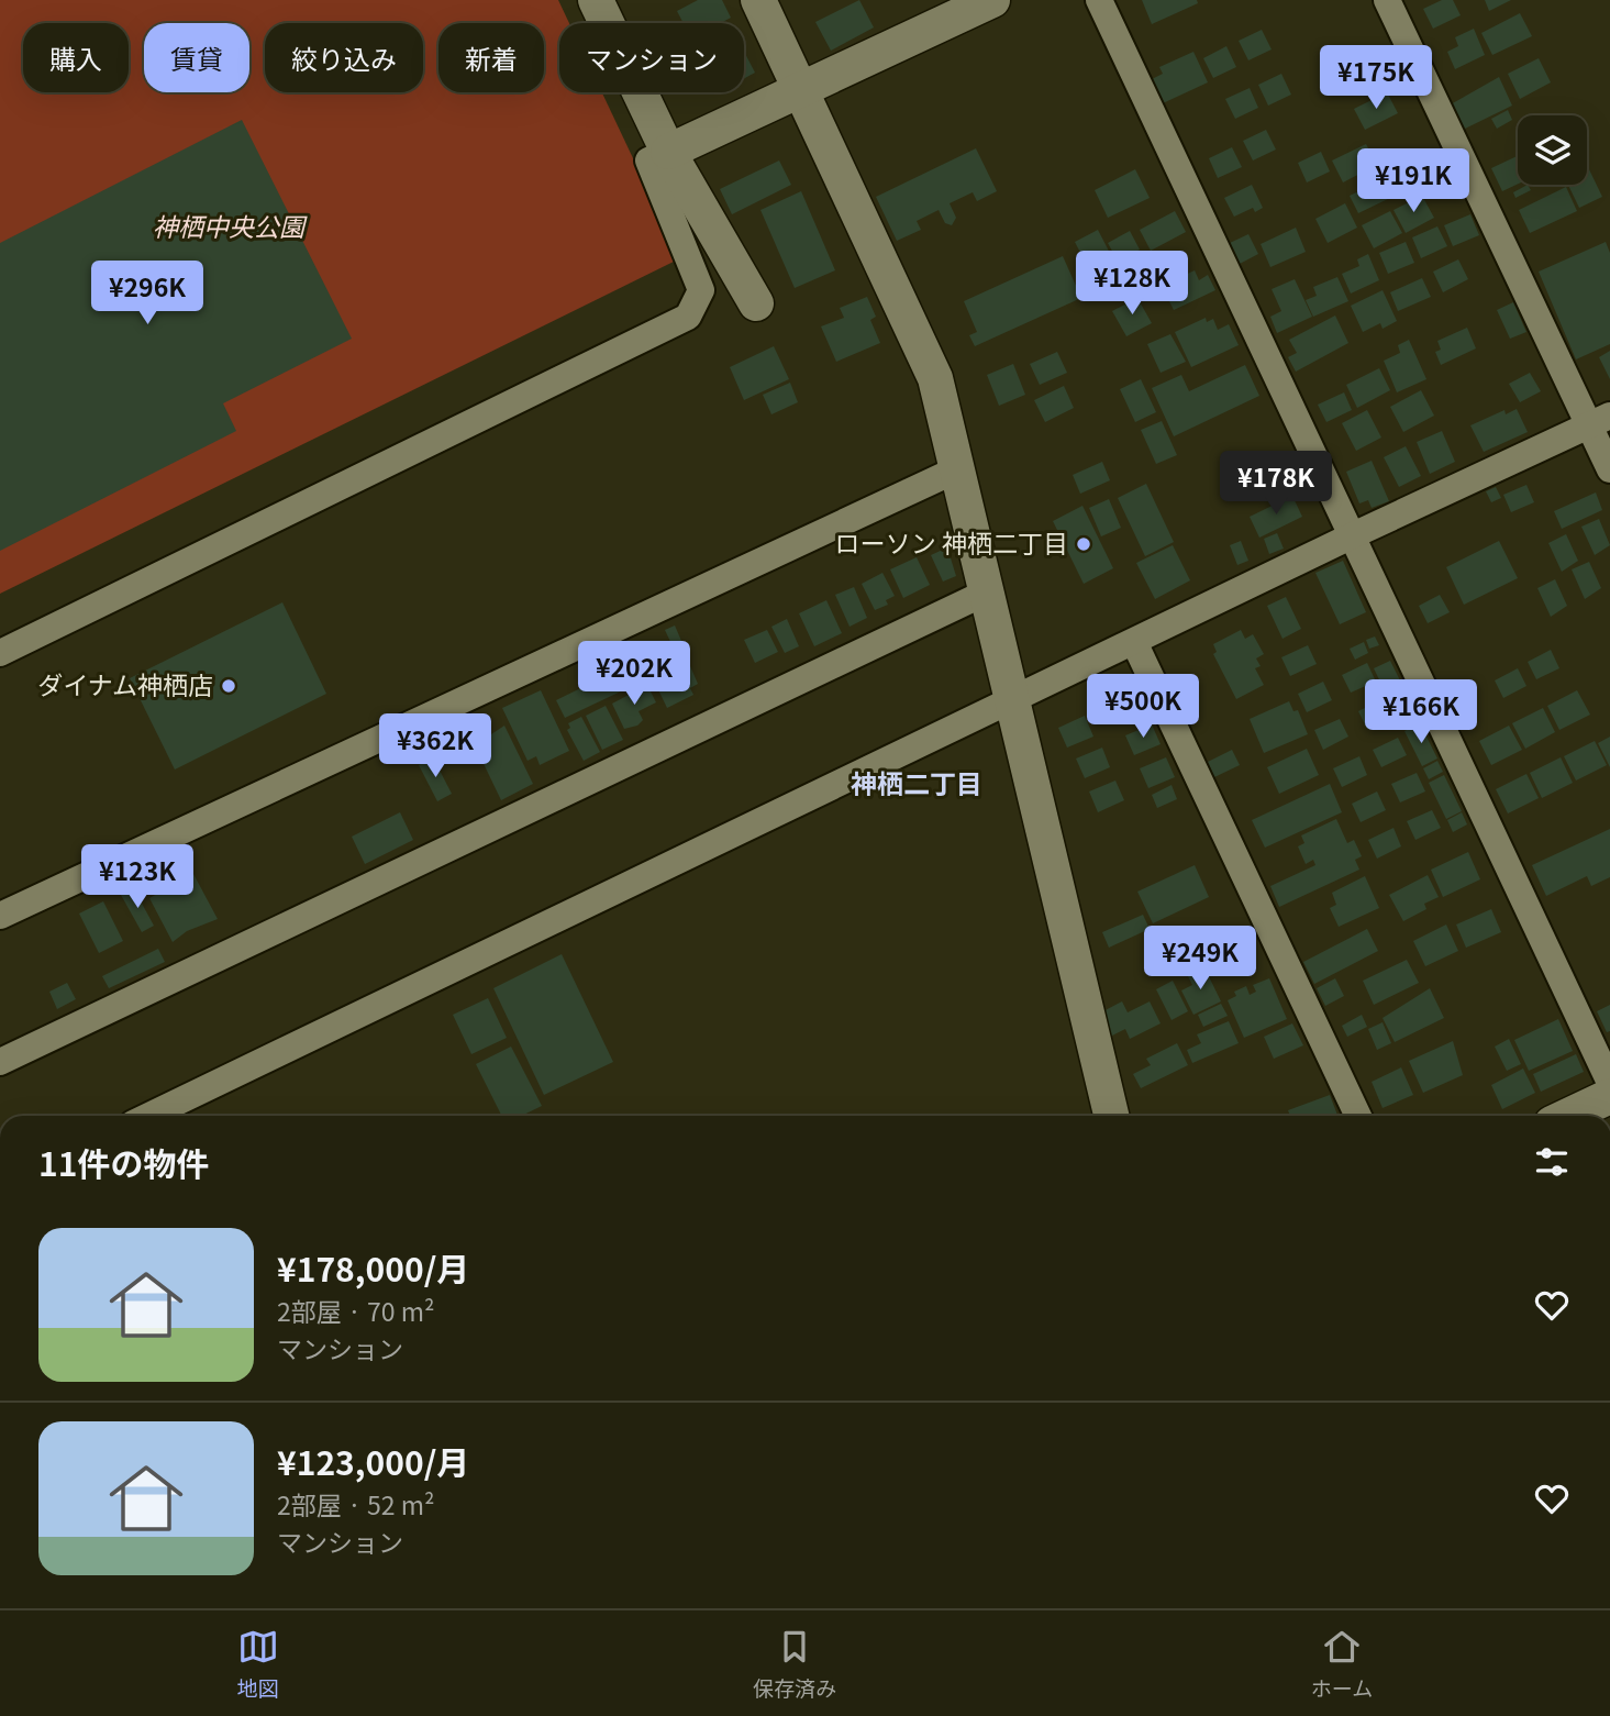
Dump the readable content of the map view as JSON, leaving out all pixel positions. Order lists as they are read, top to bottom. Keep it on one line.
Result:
{"districts":["神栖二丁目"],"parks":["神栖中央公園"],"places":["ローソン 神栖二丁目","ダイナム神栖店"],"page":{"chip":["購入","賃貸","絞り込み","新着","マンション"],"price":["¥175K","¥191K","¥128K","¥296K","¥178K","¥202K","¥500K","¥166K","¥362K","¥123K","¥249K"],"heading":"11件の物件","list":[{"name":"¥178,000/月","note":"2部屋 · 70 m² · マンション"},{"name":"¥123,000/月","note":"2部屋 · 52 m² · マンション"}],"tabs":["地図","保存済み","ホーム"]}}
